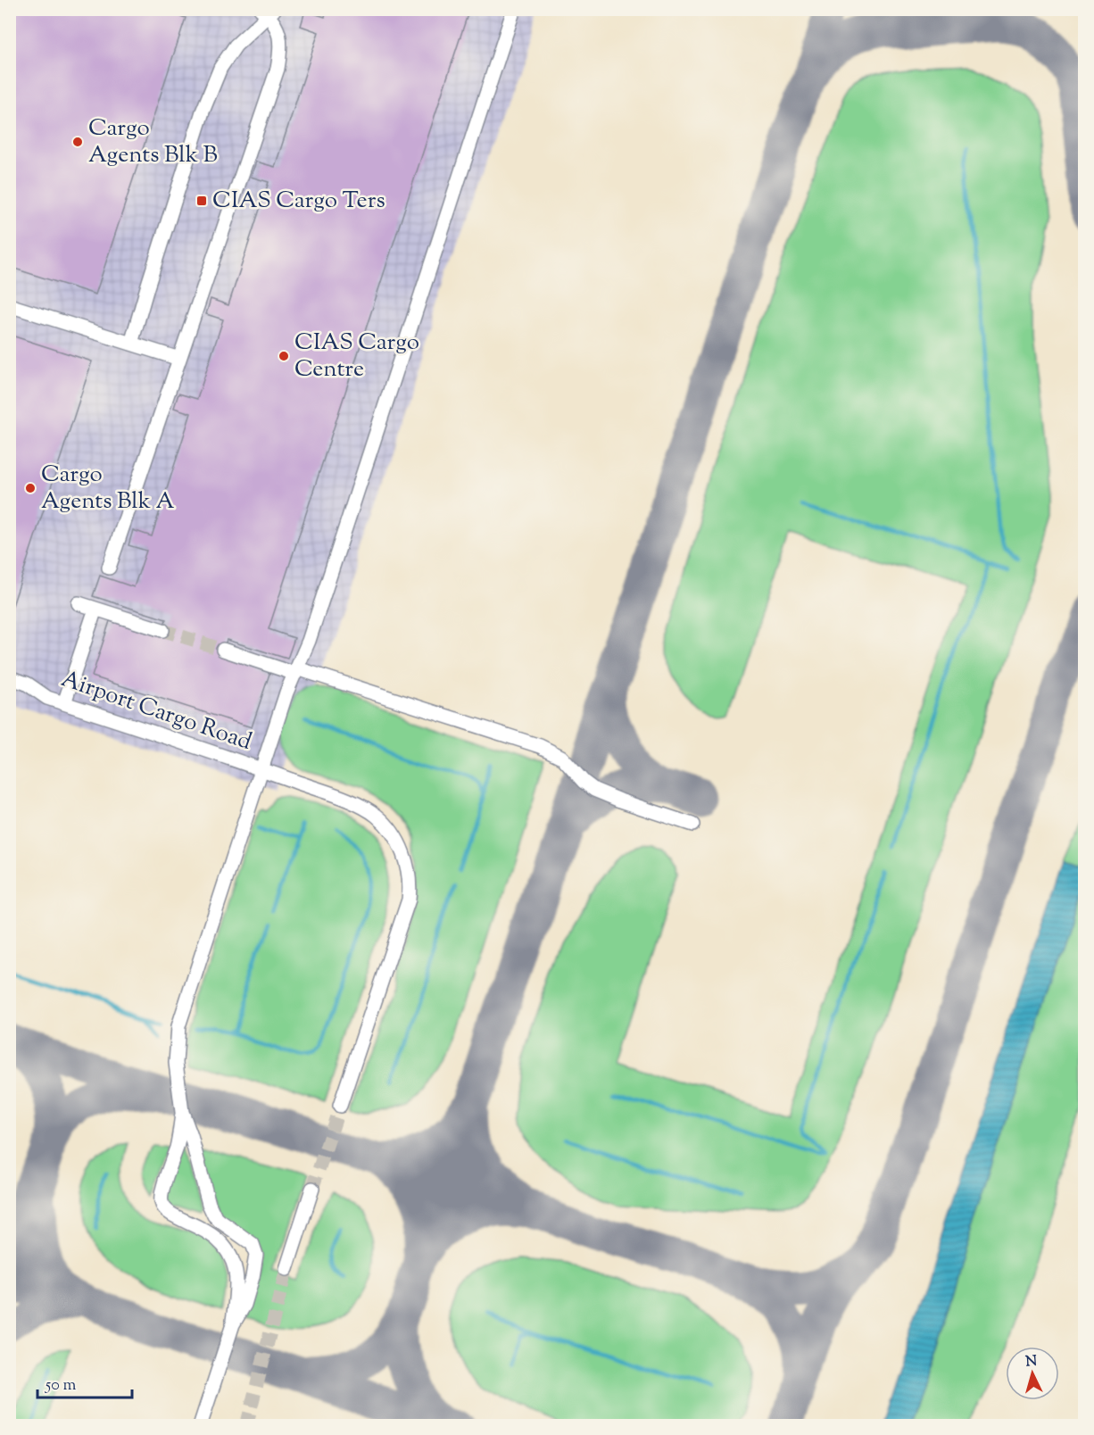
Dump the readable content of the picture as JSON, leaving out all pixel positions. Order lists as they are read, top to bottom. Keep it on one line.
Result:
{"streets":{"lane":["Airport Cargo Road"]},"places":{"other":["Cargo Agents Blk B","CIAS Cargo Centre","Cargo Agents Blk A"],"transit":["CIAS Cargo Ters"]},"scale_bar":"50 m","north":"top"}
